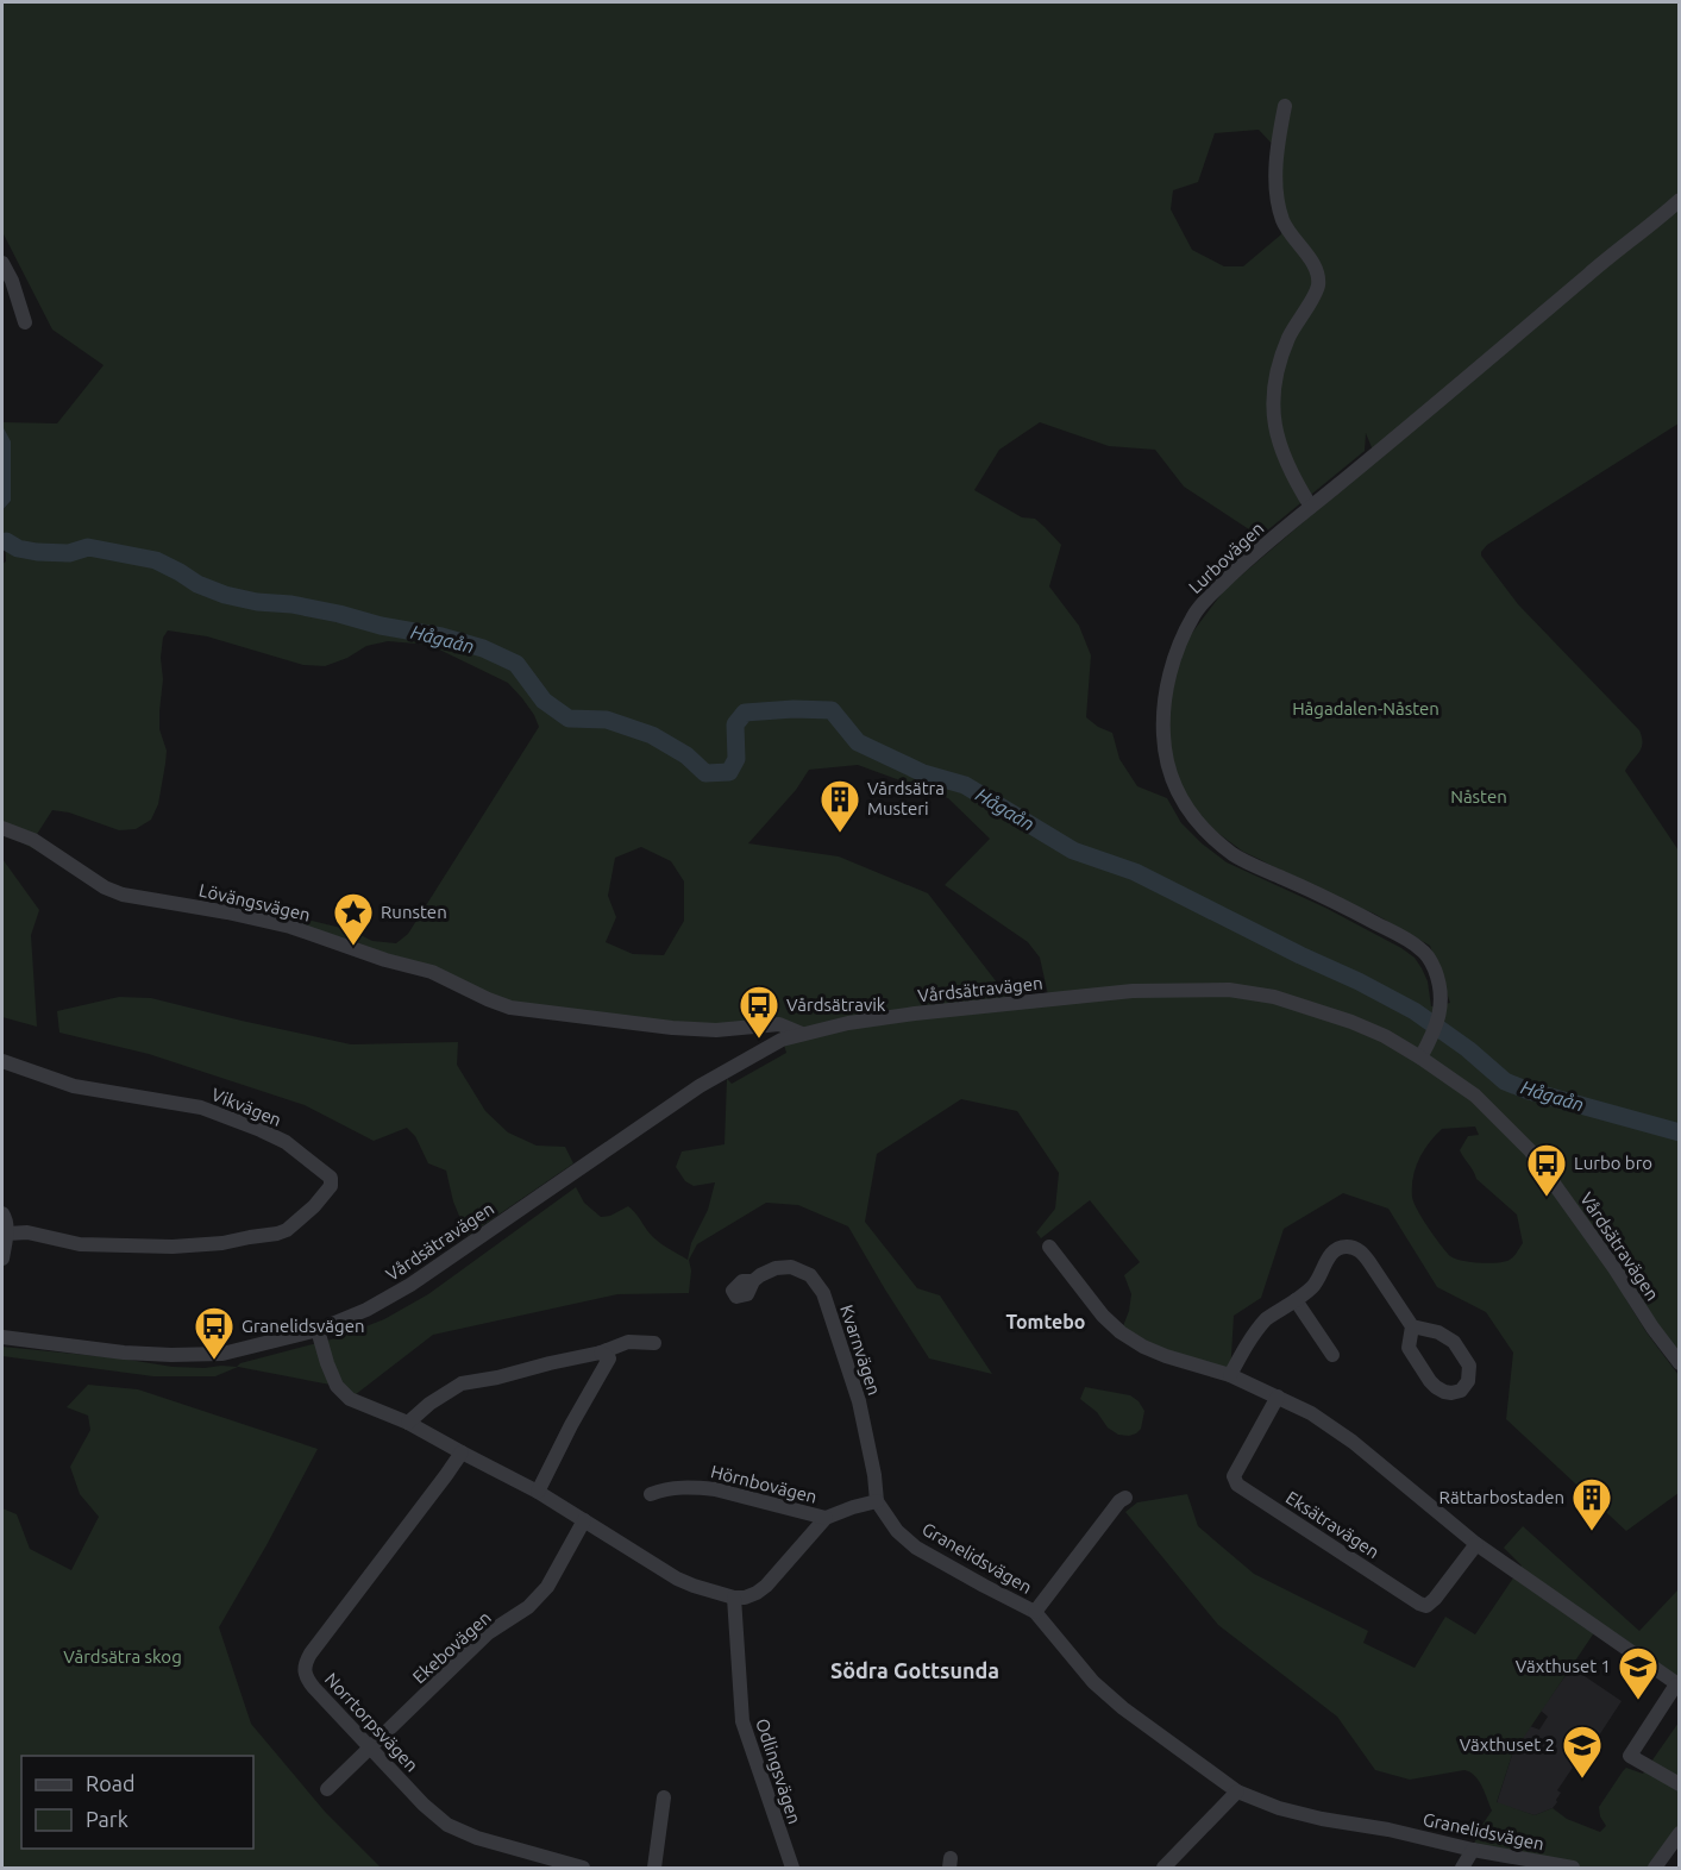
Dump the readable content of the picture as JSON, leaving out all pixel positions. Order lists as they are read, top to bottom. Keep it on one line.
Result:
{"streets":{"street":["Lurbovägen","Lövängsvägen","Vårdsätravägen","Vikvägen","Kvarnvägen","Hörnbovägen","Eksätravägen","Granelidsvägen","Ekebovägen","Norrtorpsvägen","Odlingsvägen"]},"crossings":[["Lurbovägen","Vårdsätravägen"],["Lövängsvägen","Vårdsätravägen"],["Kvarnvägen","Granelidsvägen"],["Ekebovägen","Norrtorpsvägen"]],"districts":["Tomtebo","Södra Gottsunda"],"water":["Hågaån"],"parks":["Hågadalen-Nåsten","Nåsten","Vårdsätra skog"],"places":{"building":["Vårdsätra Musteri","Rättarbostaden"],"place":["Runsten"],"bus stop":["Vårdsätravik","Lurbo bro","Granelidsvägen"],"school or university":["Växthuset 1","Växthuset 2"]},"legend":["Road","Park"]}
